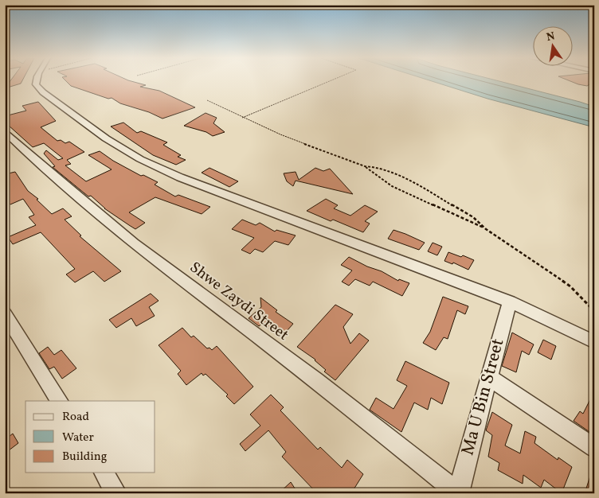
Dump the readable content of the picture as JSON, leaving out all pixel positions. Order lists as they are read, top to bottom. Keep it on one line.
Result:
{"streets":{"street":["Shwe Zaydi Street","Ma U Bin Street"]},"crossings":[["Shwe Zaydi Street","Ma U Bin Street"]],"legend":["Road","Water","Building"],"north":"top"}
